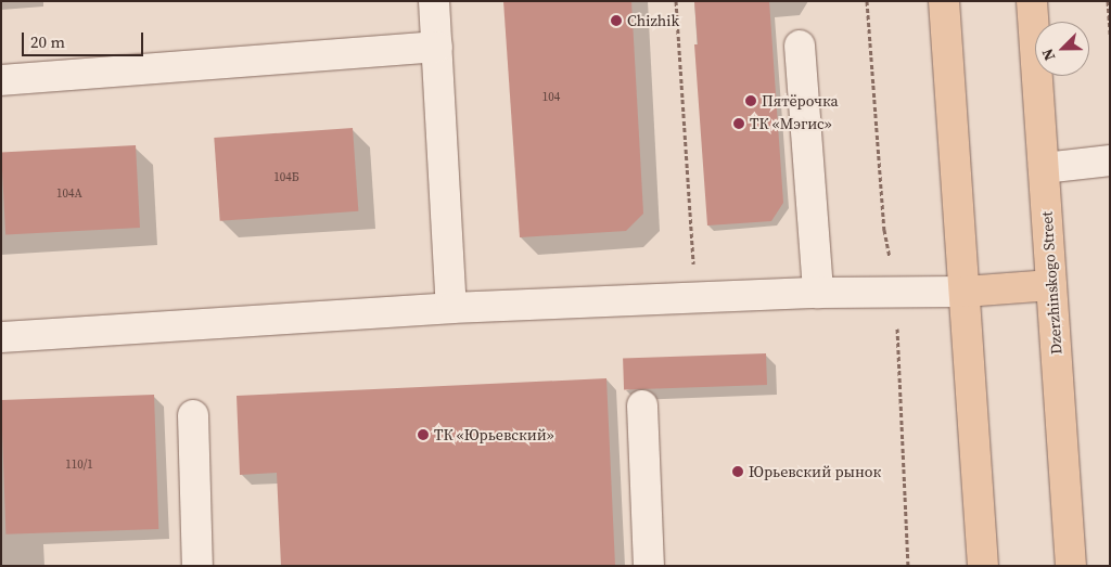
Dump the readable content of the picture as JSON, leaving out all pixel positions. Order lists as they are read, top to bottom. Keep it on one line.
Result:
{"streets":{"main road":["Dzerzhinskogo Street"]},"places":["Chizhik","Пятёрочка","ТК «Мэгис»","ТК «Юрьевский»","Юрьевский рынок"],"house_numbers":["104","104Б","104А","110/1"],"scale_bar":"20 m","north":"bottom left"}
